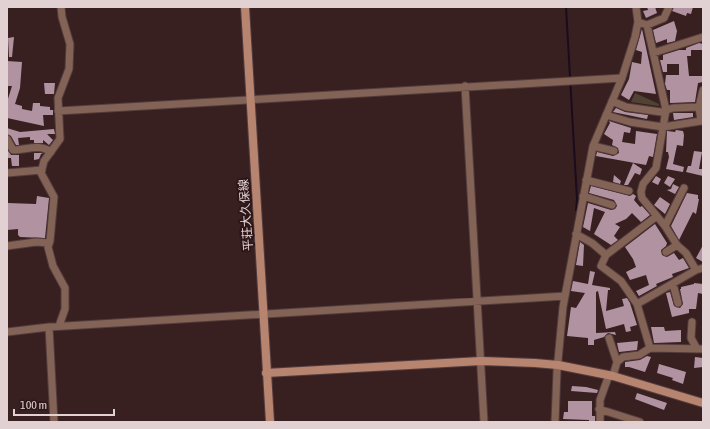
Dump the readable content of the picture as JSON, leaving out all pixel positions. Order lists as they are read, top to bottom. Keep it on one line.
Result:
{"streets":{"street":["平荘大久保線"]},"scale_bar":"100 m"}
